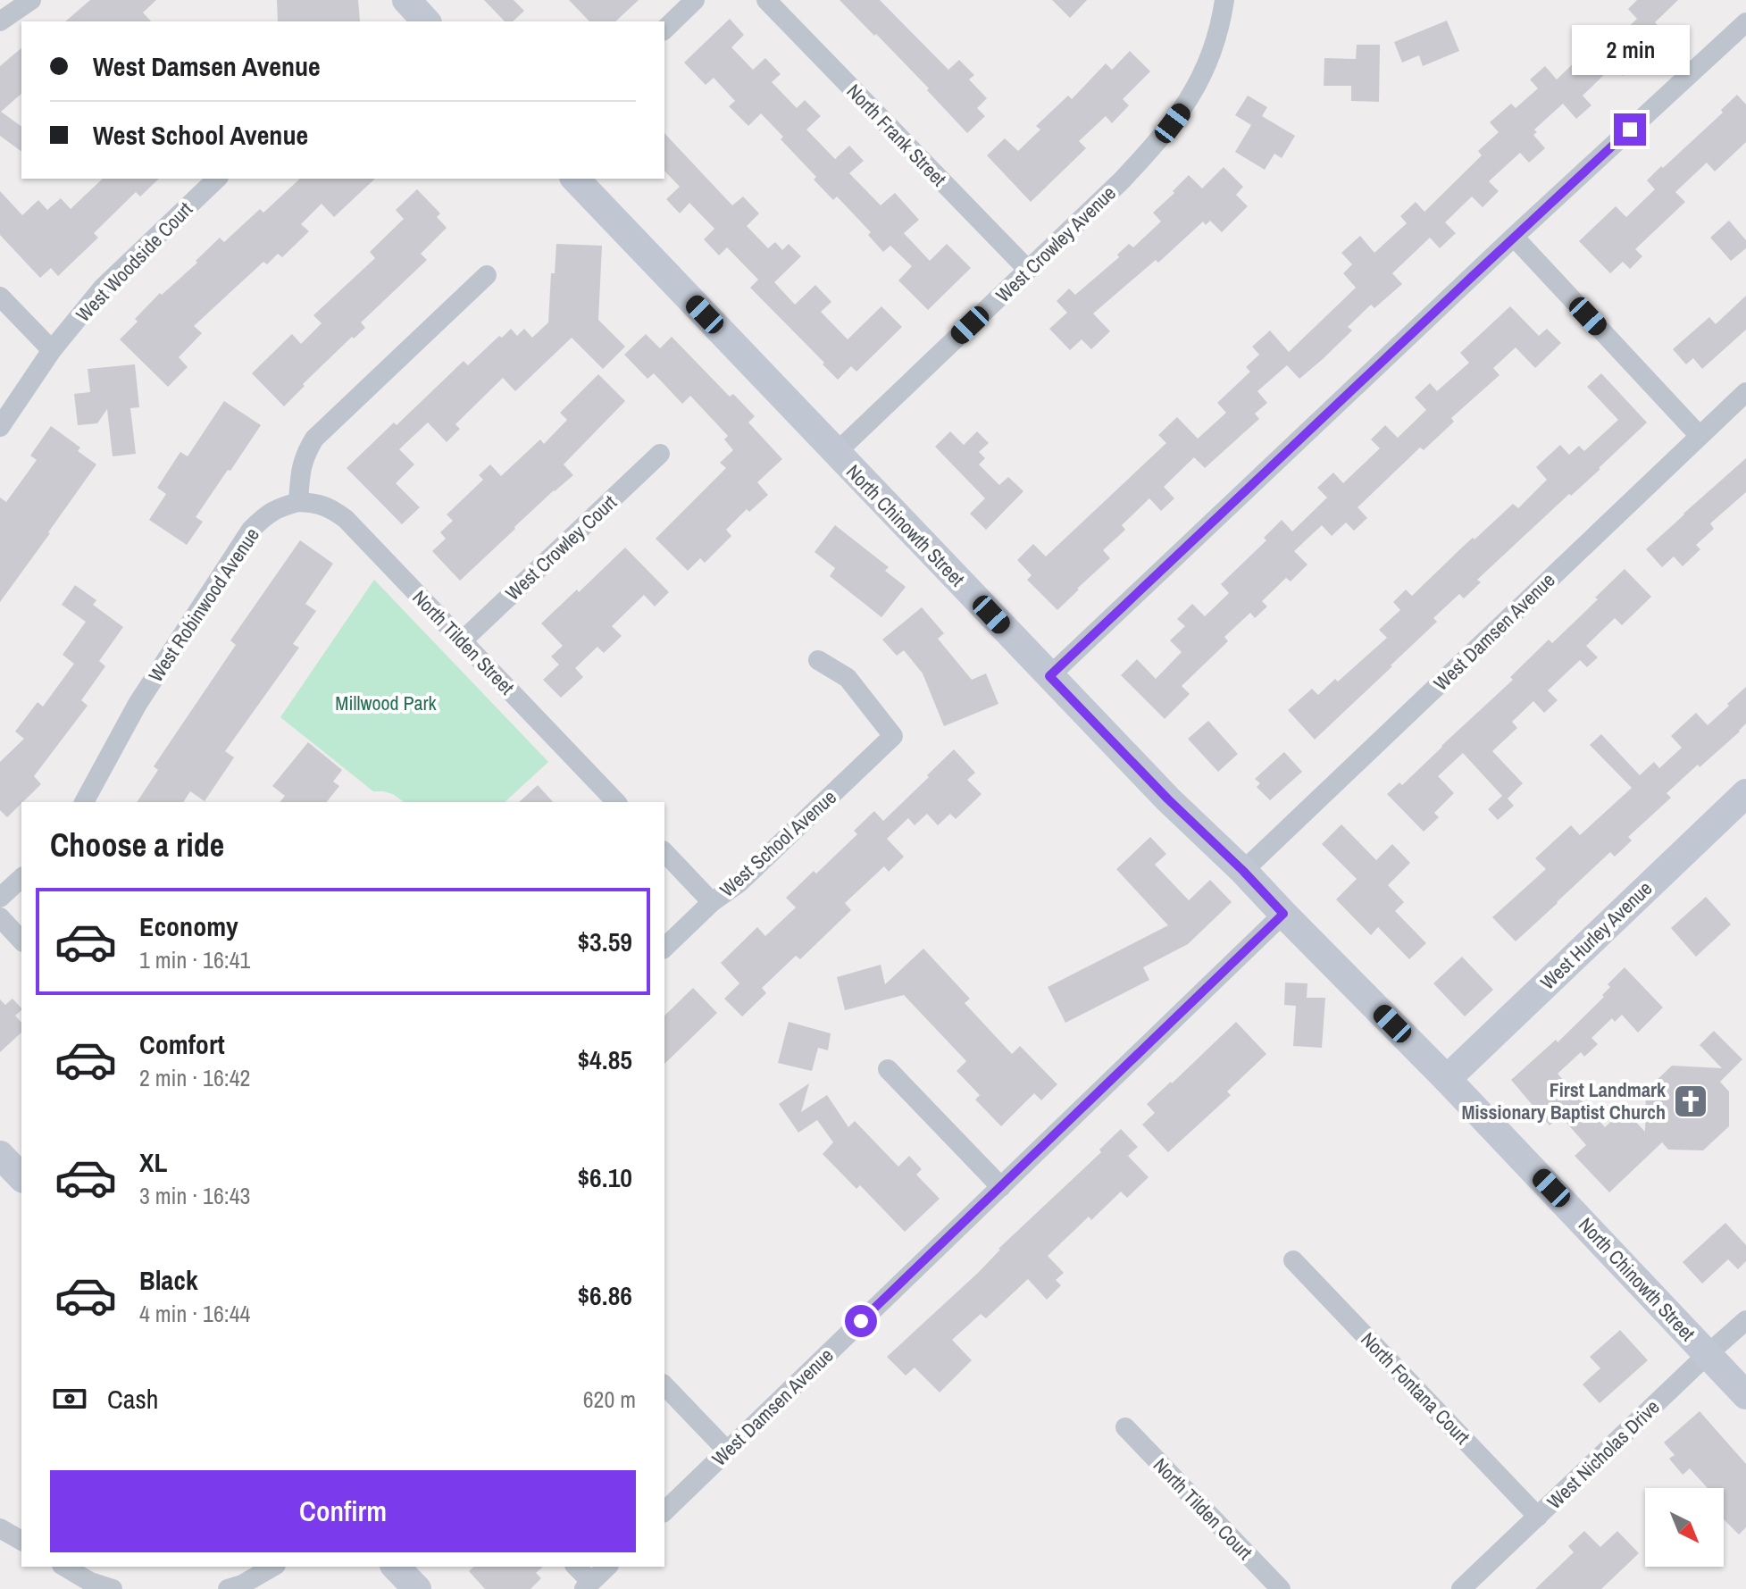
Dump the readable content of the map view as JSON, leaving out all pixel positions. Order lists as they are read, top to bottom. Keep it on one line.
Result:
{"streets":{"street":["North Frank Street","West Crowley Avenue","West Woodside Court","North Chinowth Street","West Crowley Court","West Robinwood Avenue","West Damsen Avenue","North Tilden Street","West School Avenue","West Hurley Avenue","North Fontana Court","West Nicholas Drive","North Tilden Court"]},"crossings":[["North Frank Street","West Crowley Avenue"],["West Crowley Avenue","North Chinowth Street"],["North Chinowth Street","West Damsen Avenue"],["North Chinowth Street","West Hurley Avenue"],["North Chinowth Street","West Nicholas Drive"],["West Crowley Court","North Tilden Street"],["West Robinwood Avenue","North Tilden Street"],["North Fontana Court","West Nicholas Drive"]],"parks":["Millwood Park"],"places":{"church":["First Landmark Missionary Baptist Church"]},"north":"bottom right","page":{"banner":["West Damsen Avenue","West School Avenue"],"bubble":"2 min","heading":"Choose a ride","list":[{"name":"Economy","note":"1 min · 16:41","value":"$3.59"},{"name":"Comfort","note":"2 min · 16:42","value":"$4.85"},{"name":"XL","note":"3 min · 16:43","value":"$6.10"},{"name":"Black","note":"4 min · 16:44","value":"$6.86"}],"pay":["Cash","620 m"],"buttons":"Confirm"}}
